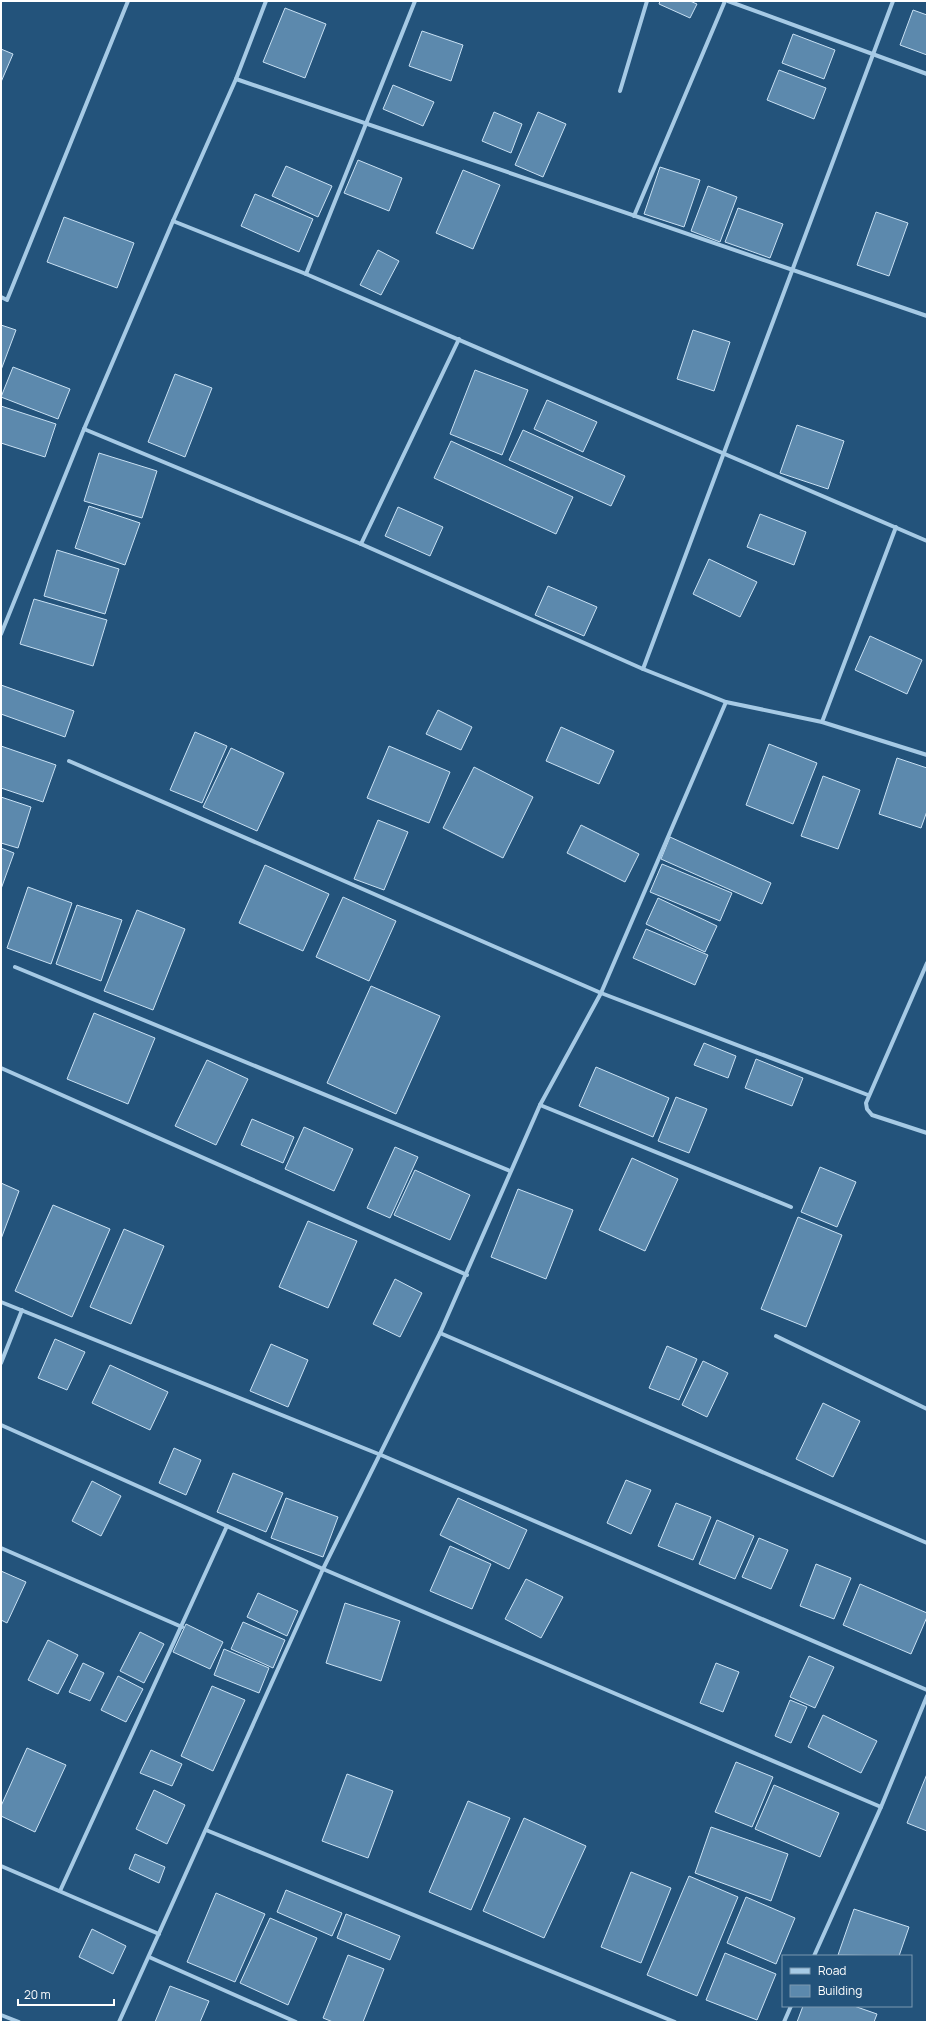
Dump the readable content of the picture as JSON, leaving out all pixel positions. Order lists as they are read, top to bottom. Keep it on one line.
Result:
{"legend":["Road","Building"],"scale_bar":"20 m"}
